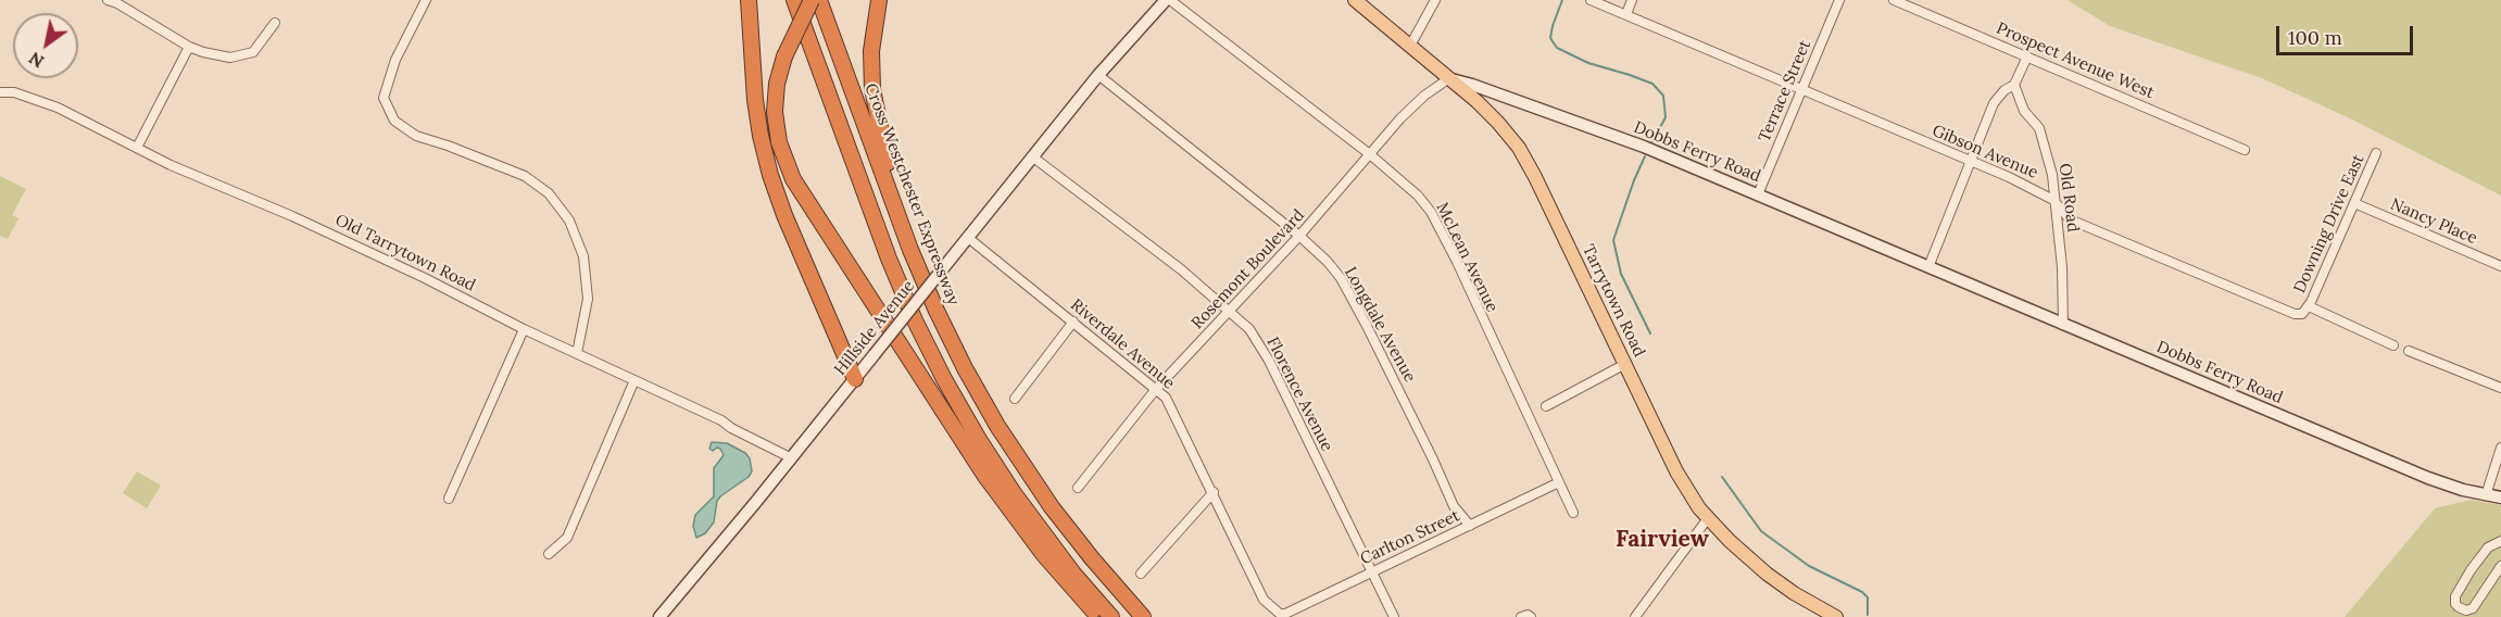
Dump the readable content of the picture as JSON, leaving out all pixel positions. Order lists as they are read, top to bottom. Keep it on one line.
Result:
{"streets":{"highway":["Cross Westchester Expressway"],"main road":["Dobbs Ferry Road","Tarrytown Road","Hillside Avenue"],"street":["Prospect Avenue West","Terrace Street","Gibson Avenue","Old Road","Nancy Place","Downing Drive East","Old Tarrytown Road","McLean Avenue","Rosemont Boulevard","Longdale Avenue","Riverdale Avenue","Florence Avenue","Carlton Street"]},"crossings":[["Terrace Street","Dobbs Ferry Road"],["Terrace Street","Gibson Avenue"],["Dobbs Ferry Road","Old Road"],["Dobbs Ferry Road","Rosemont Boulevard"],["Dobbs Ferry Road","Tarrytown Road"],["Gibson Avenue","Old Road"],["Gibson Avenue","Downing Drive East"],["Nancy Place","Downing Drive East"],["Old Tarrytown Road","Hillside Avenue"],["McLean Avenue","Rosemont Boulevard"],["McLean Avenue","Hillside Avenue"],["McLean Avenue","Carlton Street"],["Rosemont Boulevard","Tarrytown Road"],["Rosemont Boulevard","Longdale Avenue"],["Rosemont Boulevard","Riverdale Avenue"],["Rosemont Boulevard","Florence Avenue"],["Longdale Avenue","Hillside Avenue"],["Longdale Avenue","Carlton Street"],["Hillside Avenue","Riverdale Avenue"],["Hillside Avenue","Florence Avenue"],["Riverdale Avenue","Carlton Street"],["Florence Avenue","Carlton Street"]],"districts":["Fairview"],"scale_bar":"100 m","north":"bottom left"}
